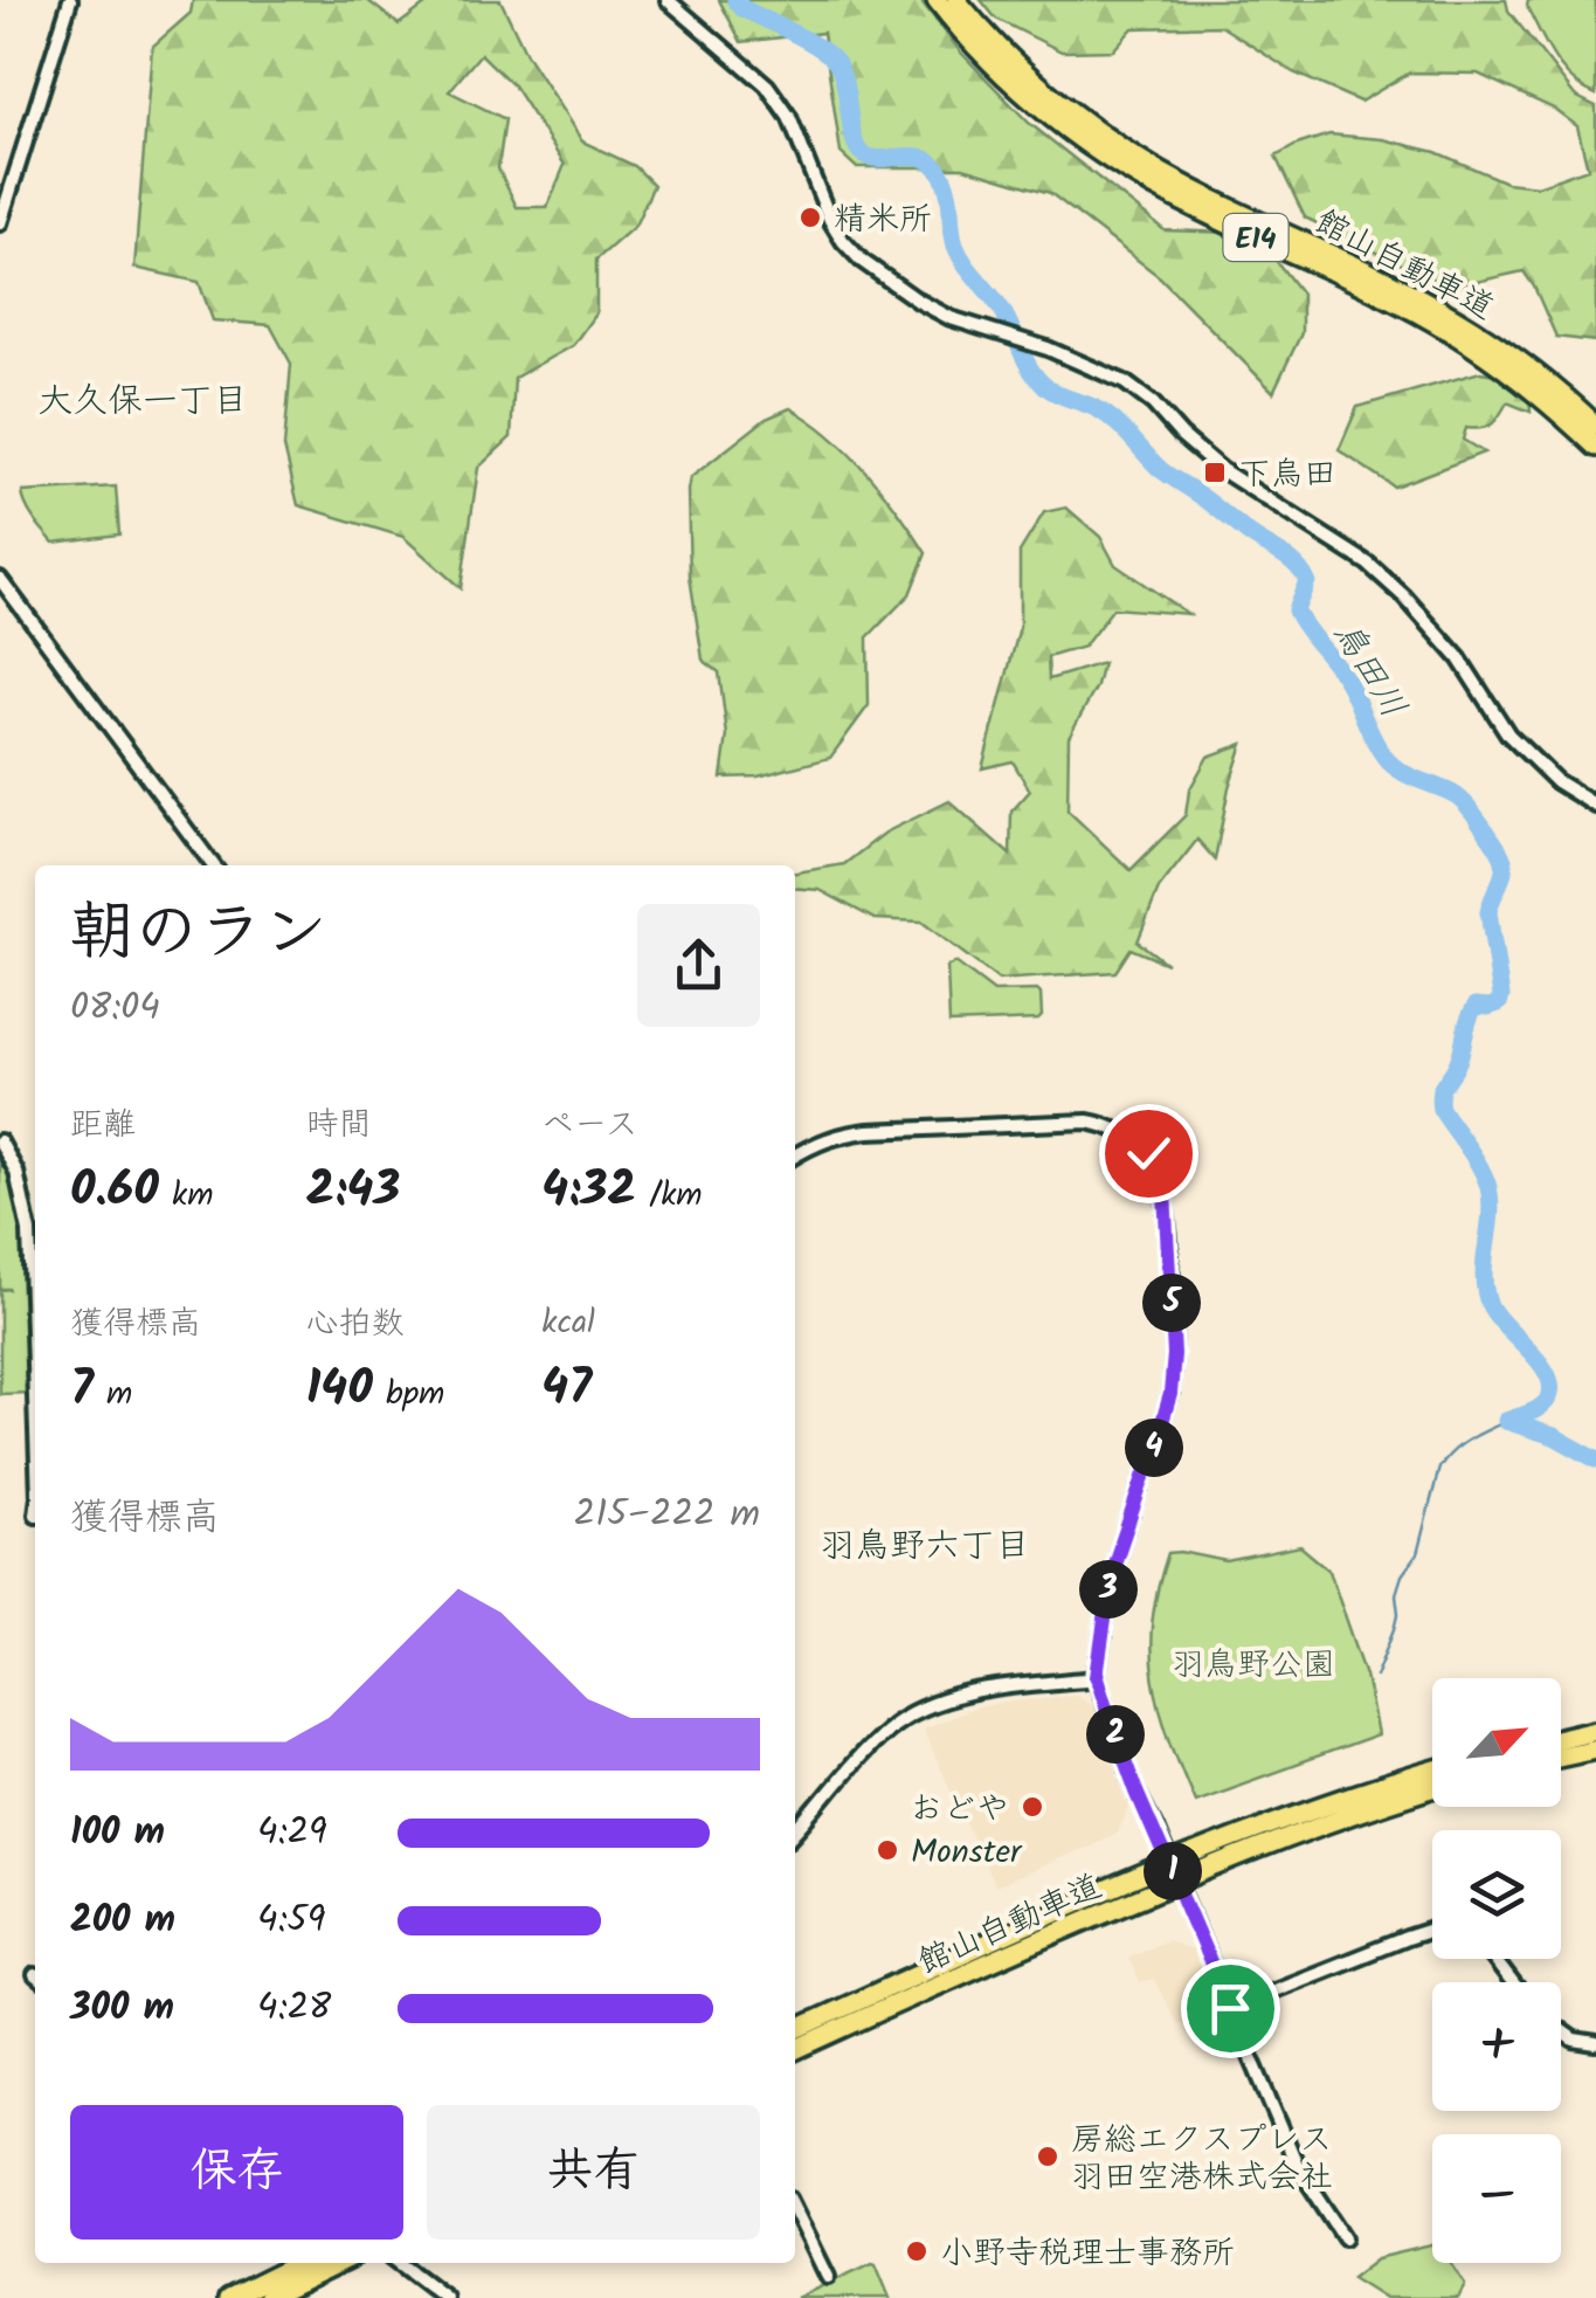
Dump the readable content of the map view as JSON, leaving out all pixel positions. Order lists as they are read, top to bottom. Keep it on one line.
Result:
{"streets":{"highway":["E14","館山自動車道"]},"districts":["大久保一丁目","羽鳥野六丁目"],"water":["鳥田川"],"parks":["羽鳥野公園"],"places":{"other":["精米所","おどや","Monster","房総エクスプレス 羽田空港株式会社","小野寺税理士事務所"],"transit":["下烏田"]},"north":"top right","page":{"heading":["朝のラン","08:04"],"stats":[["距離","0.60 km"],["時間","2:43"],["ペース","4:32 /km"],["獲得標高","7 m"],["心拍数","140 bpm"],["kcal","47"]],"pins":["5","4","3","2","1"],"chart":["獲得標高","215–222 m"],"map_buttons":["+","−"],"list":[{"name":"100 m","note":"4:29"},{"name":"200 m","note":"4:59"},{"name":"300 m","note":"4:28"}],"buttons":["保存","共有"]}}
